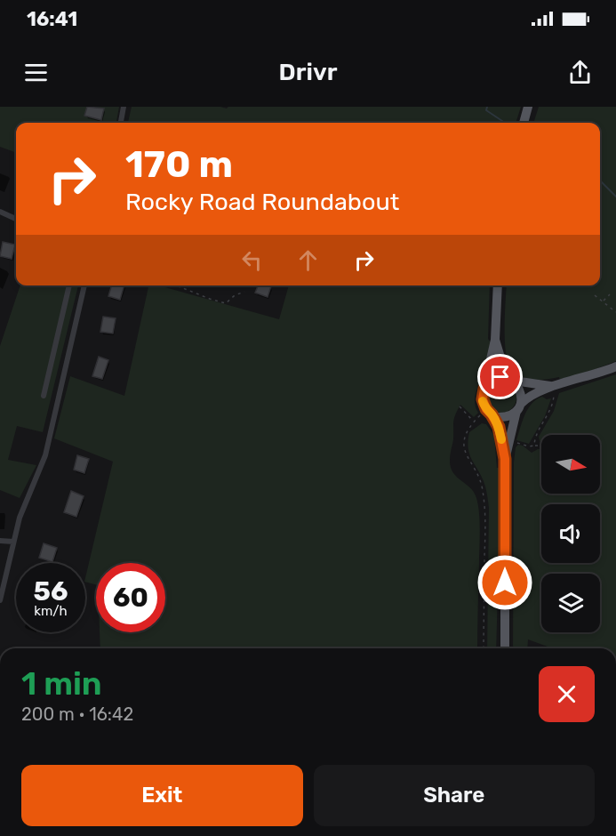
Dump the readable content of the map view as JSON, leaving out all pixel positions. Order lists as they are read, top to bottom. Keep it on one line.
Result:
{"north":"right","page":{"status":"16:41","header":"Drivr","turn":["170 m","Rocky Road Roundabout"],"speed":"56 km/h","limit":"60","heading":["1 min","200 m · 16:42"],"buttons":["Exit","Share"]}}
